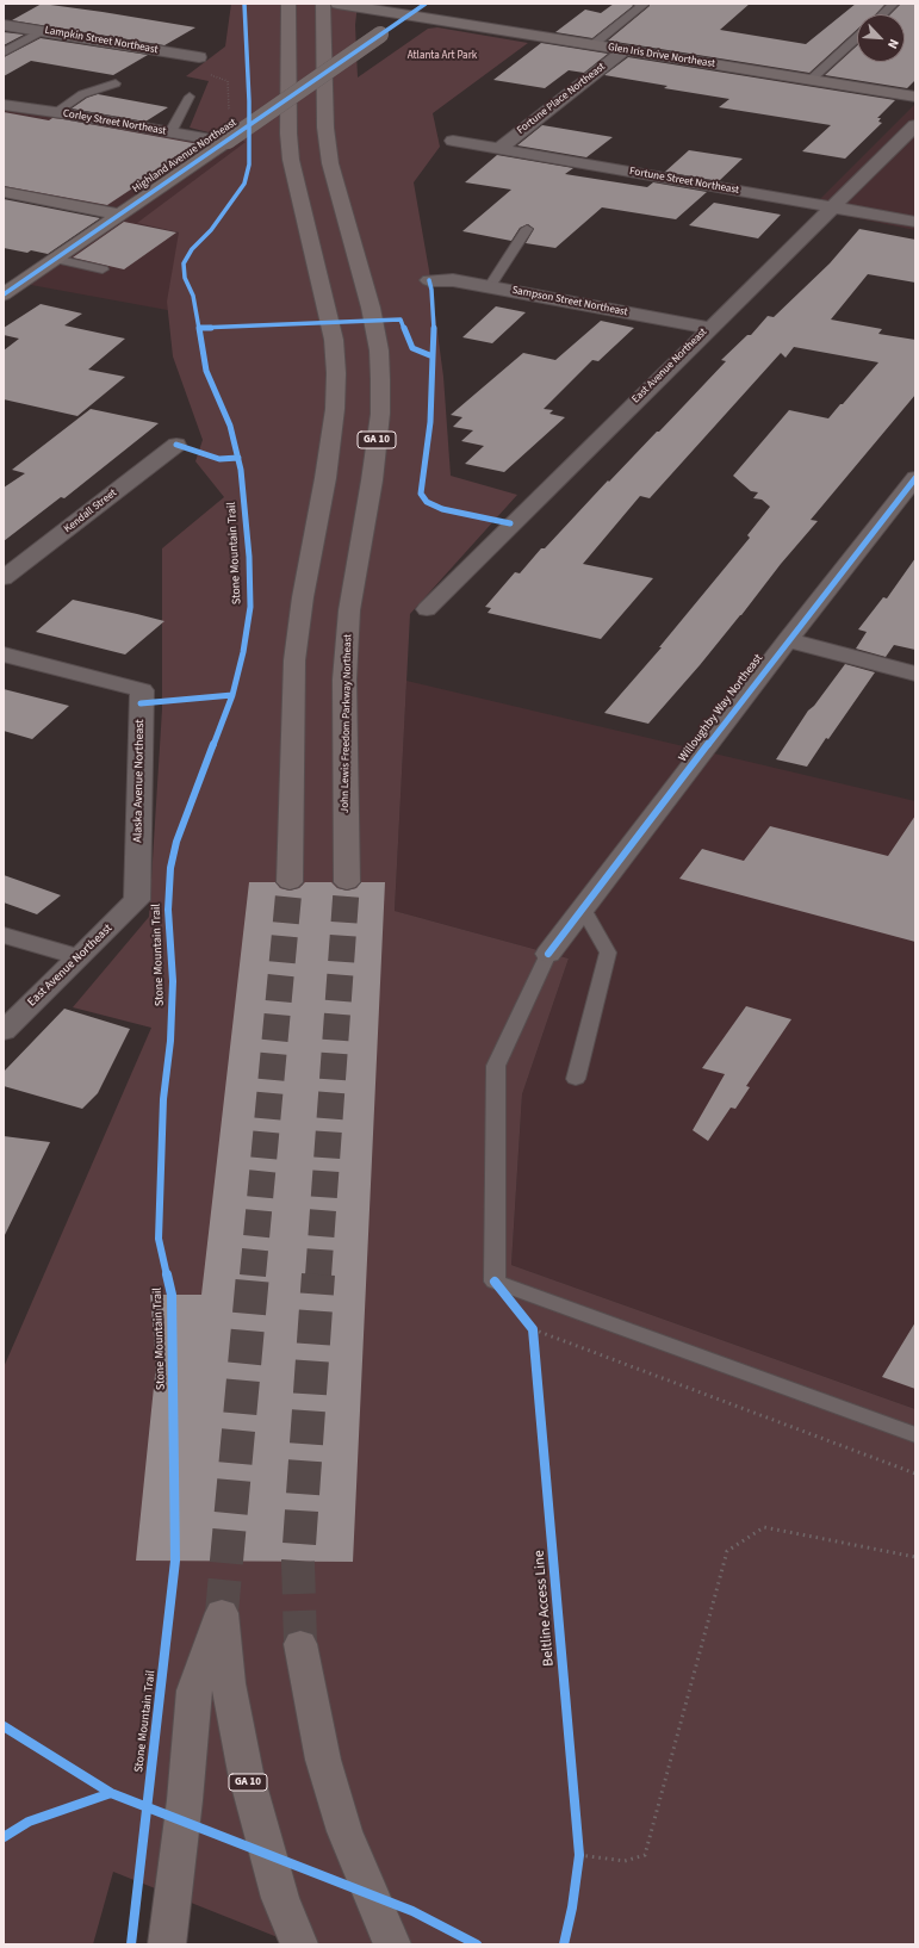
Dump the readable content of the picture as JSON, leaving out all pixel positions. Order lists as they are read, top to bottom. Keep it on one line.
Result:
{"streets":{"highway":["GA 10","John Lewis Freedom Parkway Northeast"],"main road":["Glen Iris Drive Northeast","Highland Avenue Northeast"],"street":["Lampkin Street Northeast","Fortune Place Northeast","Corley Street Northeast","Fortune Street Northeast","Sampson Street Northeast","East Avenue Northeast","Kendall Street","Willoughby Way Northeast","Alaska Avenue Northeast"],"cycle path":["Stone Mountain Trail","Beltline Access Line"]},"crossings":[["Glen Iris Drive Northeast","Fortune Place Northeast"],["Glen Iris Drive Northeast","Highland Avenue Northeast"],["Fortune Place Northeast","Fortune Street Northeast"],["Corley Street Northeast","Highland Avenue Northeast"],["Fortune Street Northeast","East Avenue Northeast"],["Sampson Street Northeast","East Avenue Northeast"],["East Avenue Northeast","Alaska Avenue Northeast"]],"parks":["Atlanta Art Park"],"north":"bottom right"}
